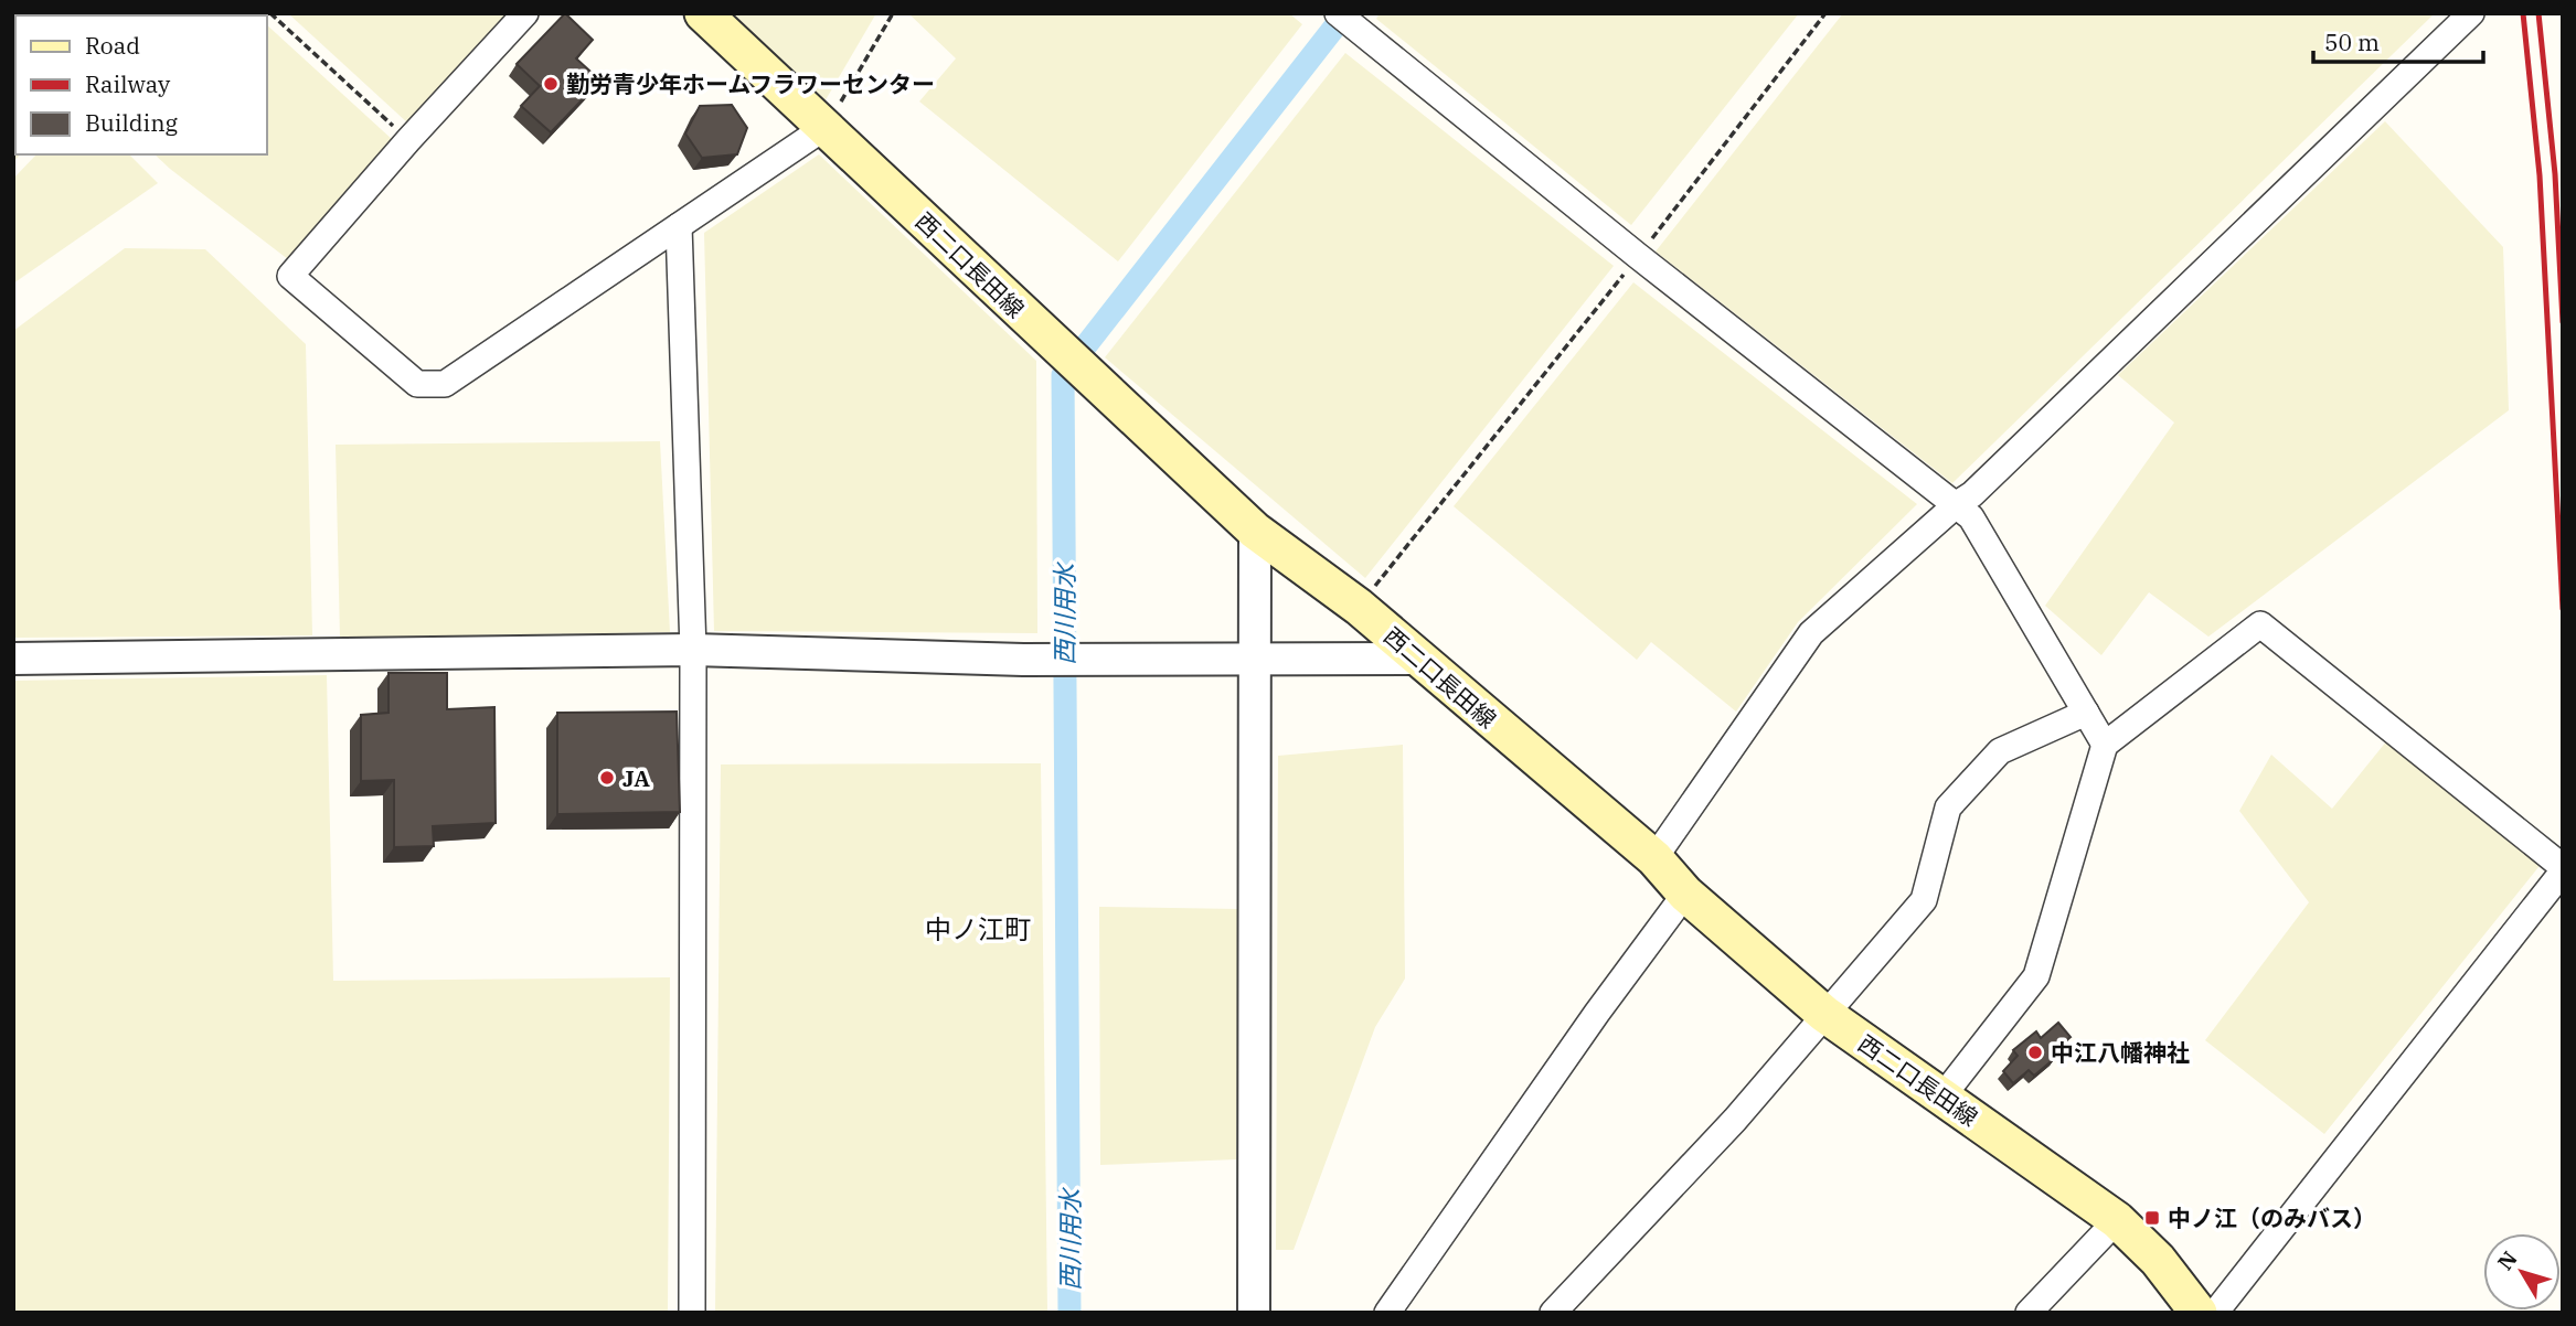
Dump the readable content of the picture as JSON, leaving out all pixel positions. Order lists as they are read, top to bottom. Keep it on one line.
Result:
{"streets":{"main road":["西二口長田線"]},"districts":["中ノ江町"],"water":["西川用水"],"places":{"other":["勤労青少年ホームフラワーセンター","JA","中江八幡神社"],"transit":["中ノ江（のみバス）"]},"legend":["Road","Railway","Building"],"scale_bar":"50 m","north":"top left"}
